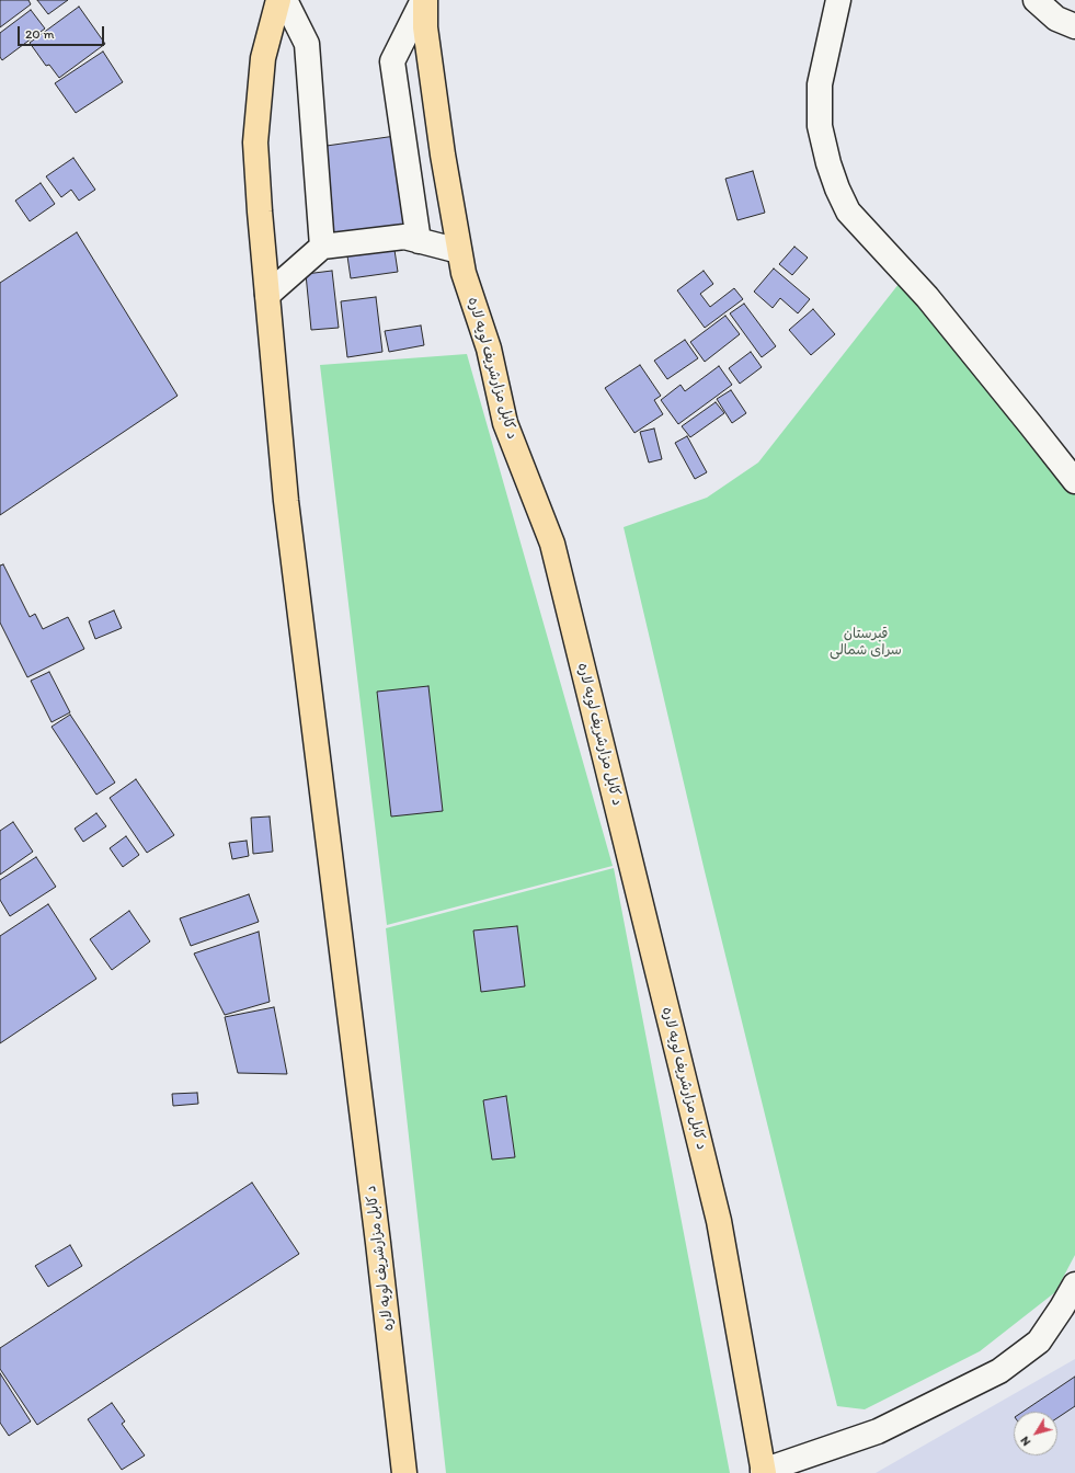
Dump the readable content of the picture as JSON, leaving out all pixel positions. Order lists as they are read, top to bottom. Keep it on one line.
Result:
{"streets":{"highway":["د کابل مزارشریف لویه لاره"]},"parks":["قبرستان سرای شمالی"],"scale_bar":"20 m","north":"bottom left"}
